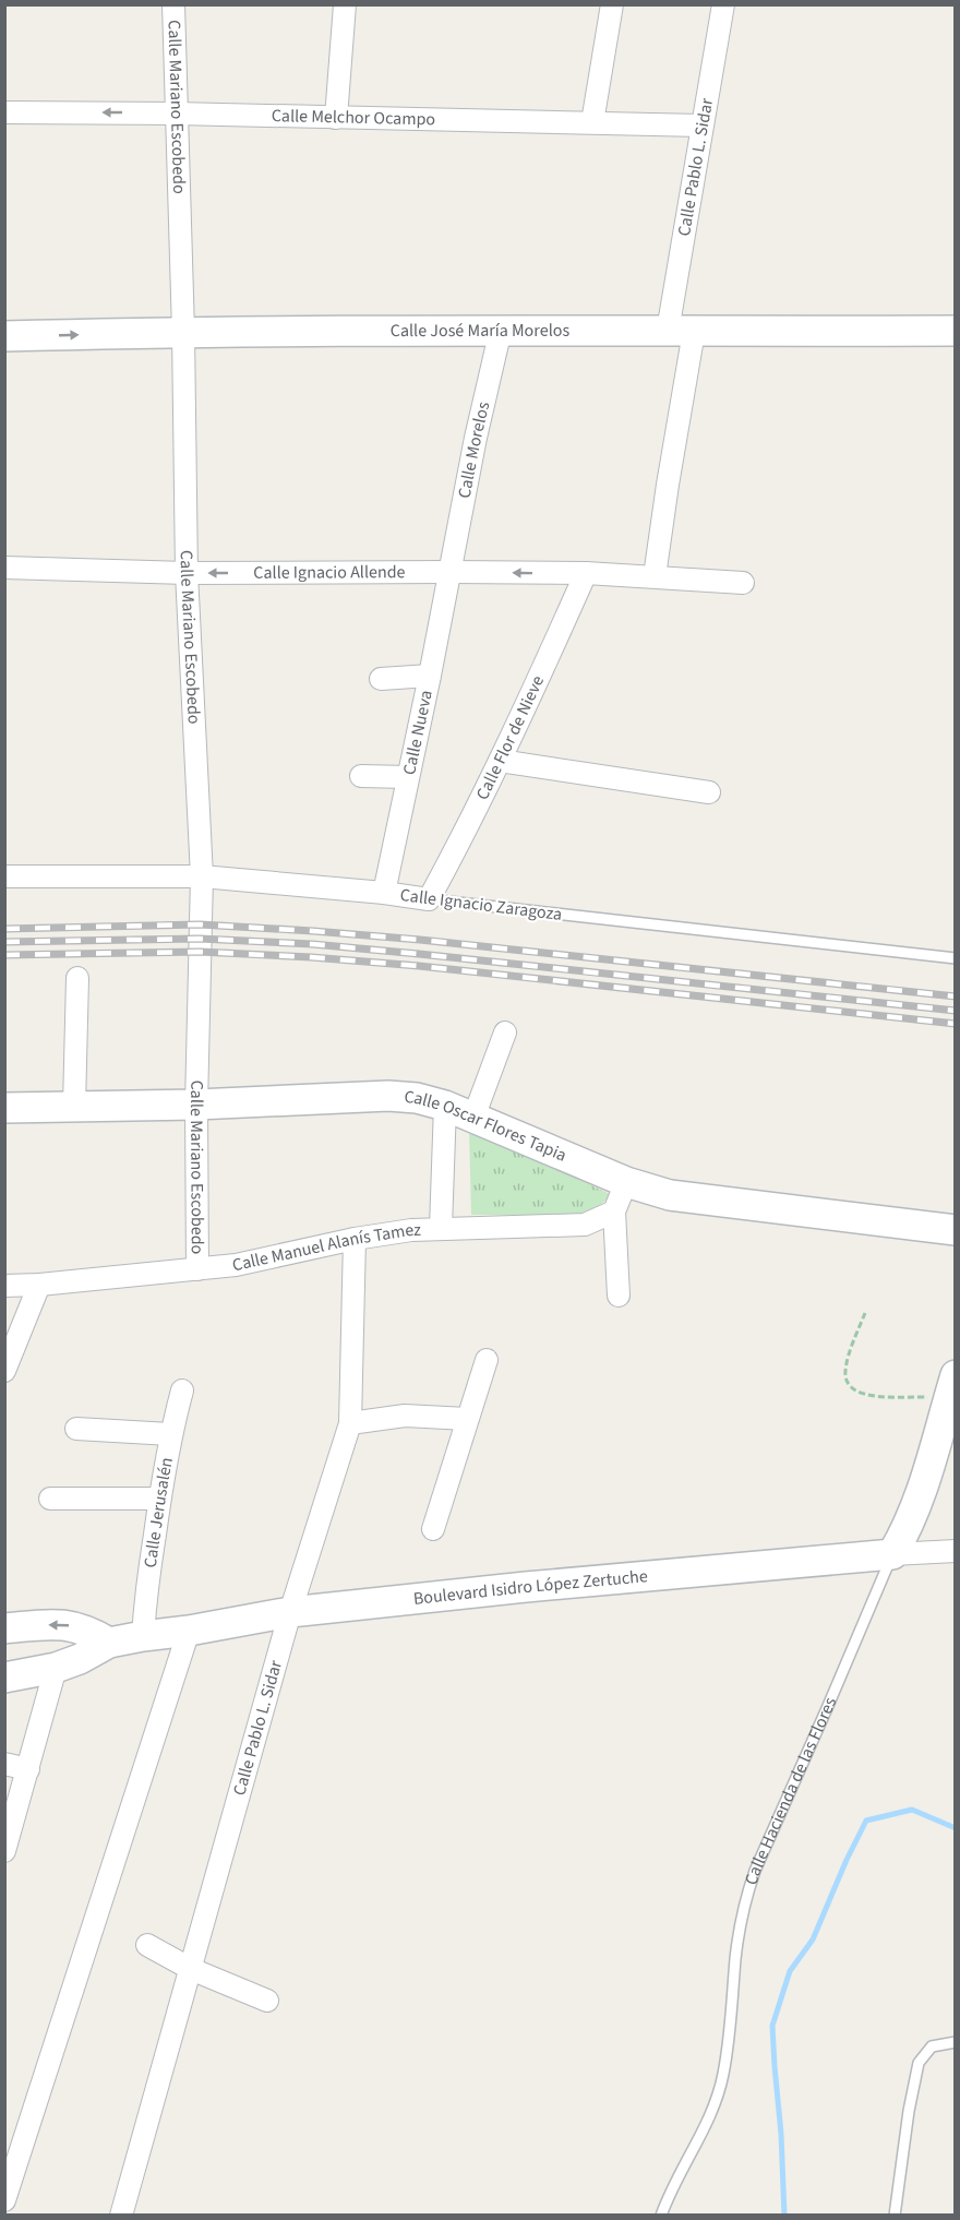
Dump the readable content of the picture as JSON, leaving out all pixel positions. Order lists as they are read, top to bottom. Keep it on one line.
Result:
{"streets":{"street":["Calle Mariano Escobedo","Calle Melchor Ocampo","Calle Pablo L. Sidar","Calle José María Morelos","Calle Morelos","Calle Ignacio Allende","Calle Nueva","Calle Flor de Nieve","Calle Ignacio Zaragoza","Calle Oscar Flores Tapia","Calle Manuel Alanís Tamez","Calle Jerusalén","Boulevard Isidro López Zertuche","Calle Hacienda de las Flores"]},"crossings":[["Calle Mariano Escobedo","Calle Melchor Ocampo"],["Calle Mariano Escobedo","Calle José María Morelos"],["Calle Mariano Escobedo","Calle Ignacio Allende"],["Calle Mariano Escobedo","Calle Ignacio Zaragoza"],["Calle Mariano Escobedo","Calle Oscar Flores Tapia"],["Calle Mariano Escobedo","Calle Manuel Alanís Tamez"],["Calle Melchor Ocampo","Calle Pablo L. Sidar"],["Calle Pablo L. Sidar","Calle José María Morelos"],["Calle Pablo L. Sidar","Calle Ignacio Allende"],["Calle Pablo L. Sidar","Calle Manuel Alanís Tamez"],["Calle Pablo L. Sidar","Boulevard Isidro López Zertuche"],["Calle José María Morelos","Calle Morelos"],["Calle Morelos","Calle Ignacio Allende"],["Calle Morelos","Calle Nueva"],["Calle Ignacio Allende","Calle Nueva"],["Calle Ignacio Allende","Calle Flor de Nieve"],["Calle Nueva","Calle Ignacio Zaragoza"],["Calle Flor de Nieve","Calle Ignacio Zaragoza"],["Calle Jerusalén","Boulevard Isidro López Zertuche"],["Boulevard Isidro López Zertuche","Calle Hacienda de las Flores"]],"one_way":["Calle Ignacio Allende"]}
